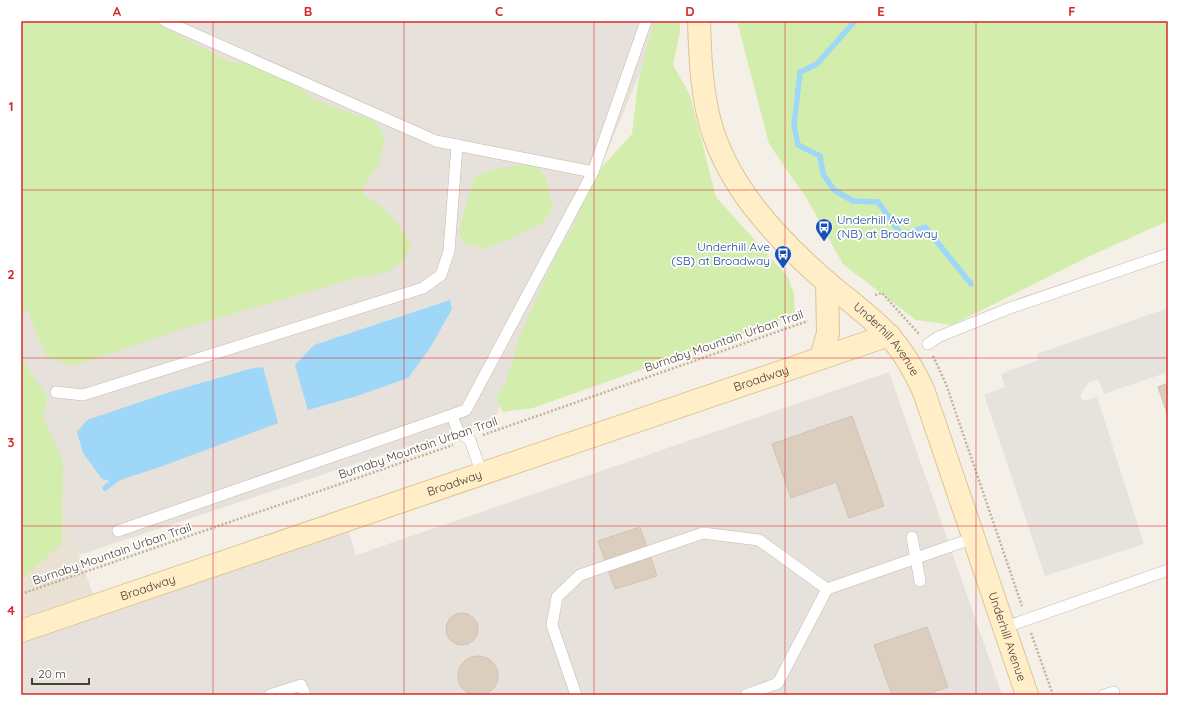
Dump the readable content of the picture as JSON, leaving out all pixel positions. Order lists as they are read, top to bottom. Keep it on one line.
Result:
{"streets":{"street":["Underhill Avenue","Broadway"],"path":["Burnaby Mountain Urban Trail"]},"crossings":[["Underhill Avenue","Broadway"]],"places":{"bus stop":["Underhill Ave (NB) at Broadway","Underhill Ave (SB) at Broadway"]},"scale_bar":"20 m","grid":{"columns":["A","B","C","D","E","F"],"rows":["1","2","3","4"]}}
